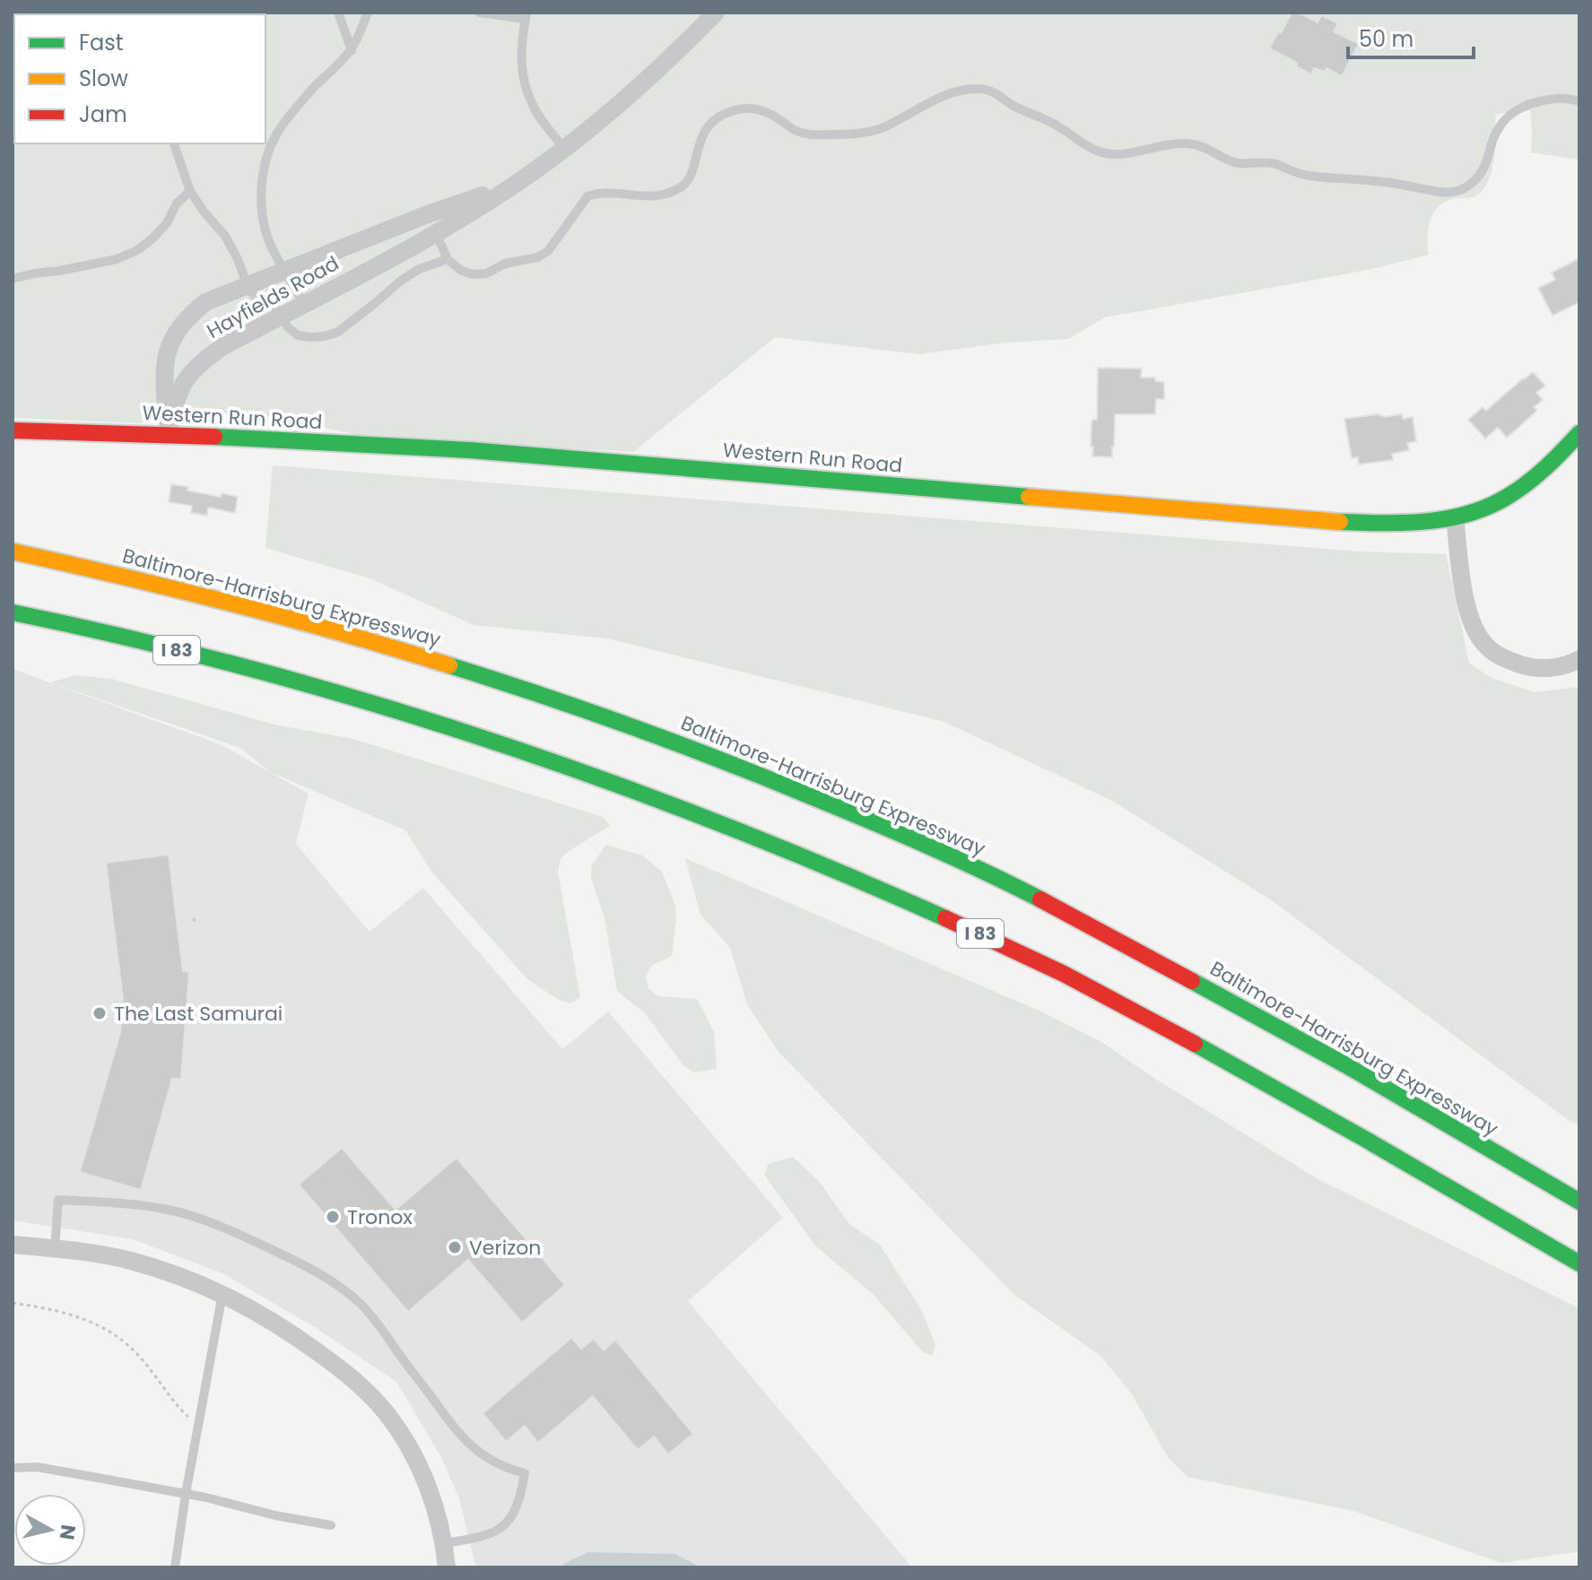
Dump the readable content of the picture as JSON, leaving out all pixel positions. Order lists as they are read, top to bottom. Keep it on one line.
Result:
{"streets":{"main road":["Western Run Road","Baltimore-Harrisburg Expressway","I 83"],"street":["Hayfields Road"]},"crossings":[["Hayfields Road","Western Run Road"]],"places":["The Last Samurai","Tronox","Verizon"],"legend":["Fast","Slow","Jam"],"scale_bar":"50 m","north":"right"}
